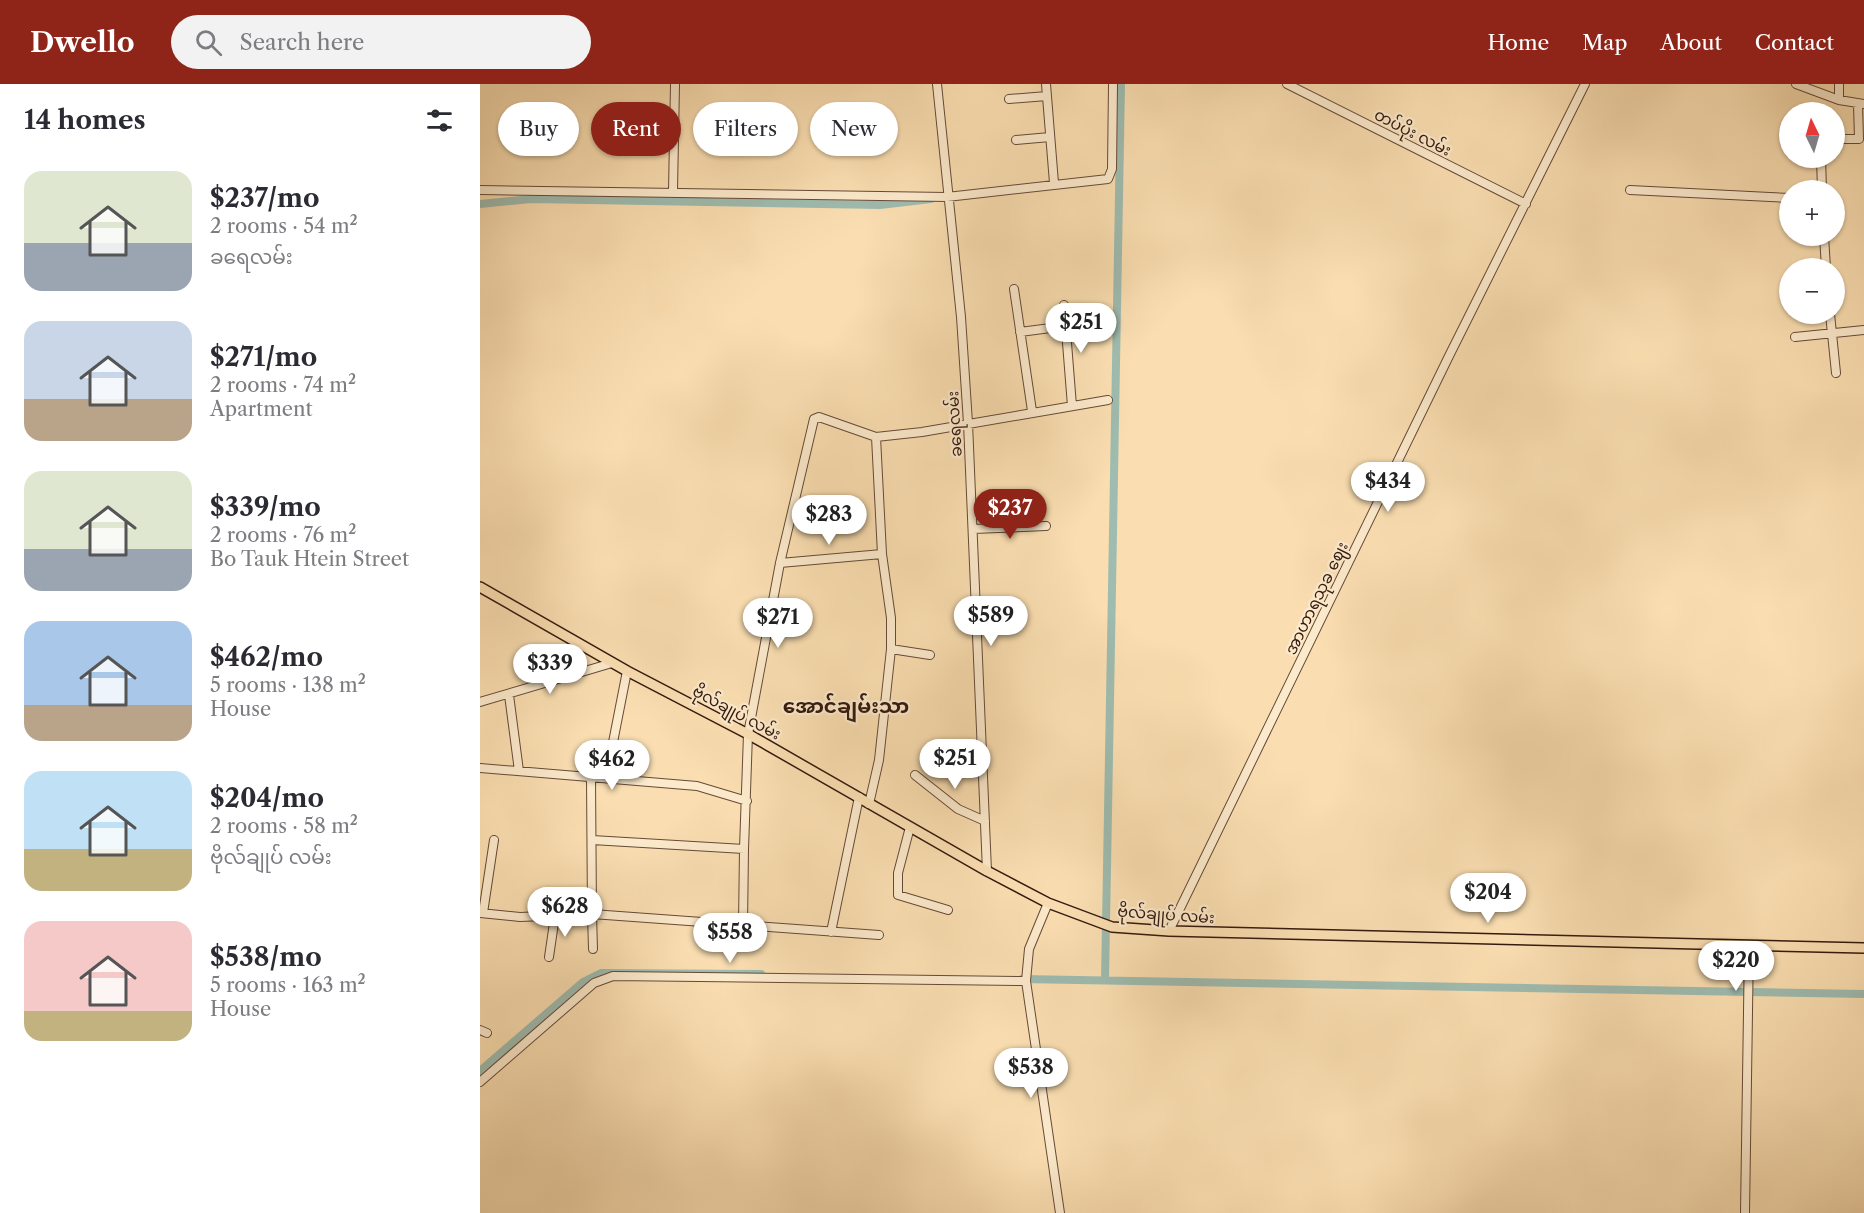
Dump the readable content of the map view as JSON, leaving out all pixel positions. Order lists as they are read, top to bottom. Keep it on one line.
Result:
{"streets":{"main road":["ဗိုလ်ချုပ် လမ်း"],"street":["တပ်ပိုး လမ်း","ခရေလမ်း","အာဟာရသုခ ဈေး"]},"crossings":[["တပ်ပိုး လမ်း","အာဟာရသုခ ဈေး"],["ခရေလမ်း","ဗိုလ်ချုပ် လမ်း"],["အာဟာရသုခ ဈေး","ဗိုလ်ချုပ် လမ်း"]],"districts":["အောင်ချမ်းသာ"],"north":"top","page":{"header":"Dwello","search":"Search here","nav":["Home","Map","About","Contact"],"heading":"14 homes","map_buttons":["+","−"],"chip":["Buy","Rent","Filters","New"],"list":[{"name":"$237/mo","note":"2 rooms · 54 m² · ခရေလမ်း"},{"name":"$271/mo","note":"2 rooms · 74 m² · Apartment"},{"name":"$339/mo","note":"2 rooms · 76 m² · Bo Tauk Htein Street"},{"name":"$462/mo","note":"5 rooms · 138 m² · House"},{"name":"$204/mo","note":"2 rooms · 58 m² · ဗိုလ်ချုပ် လမ်း"},{"name":"$538/mo","note":"5 rooms · 163 m² · House"}],"price":["$251","$434","$237","$283","$589","$271","$339","$251","$462","$204","$628","$558","$220","$538"]}}
